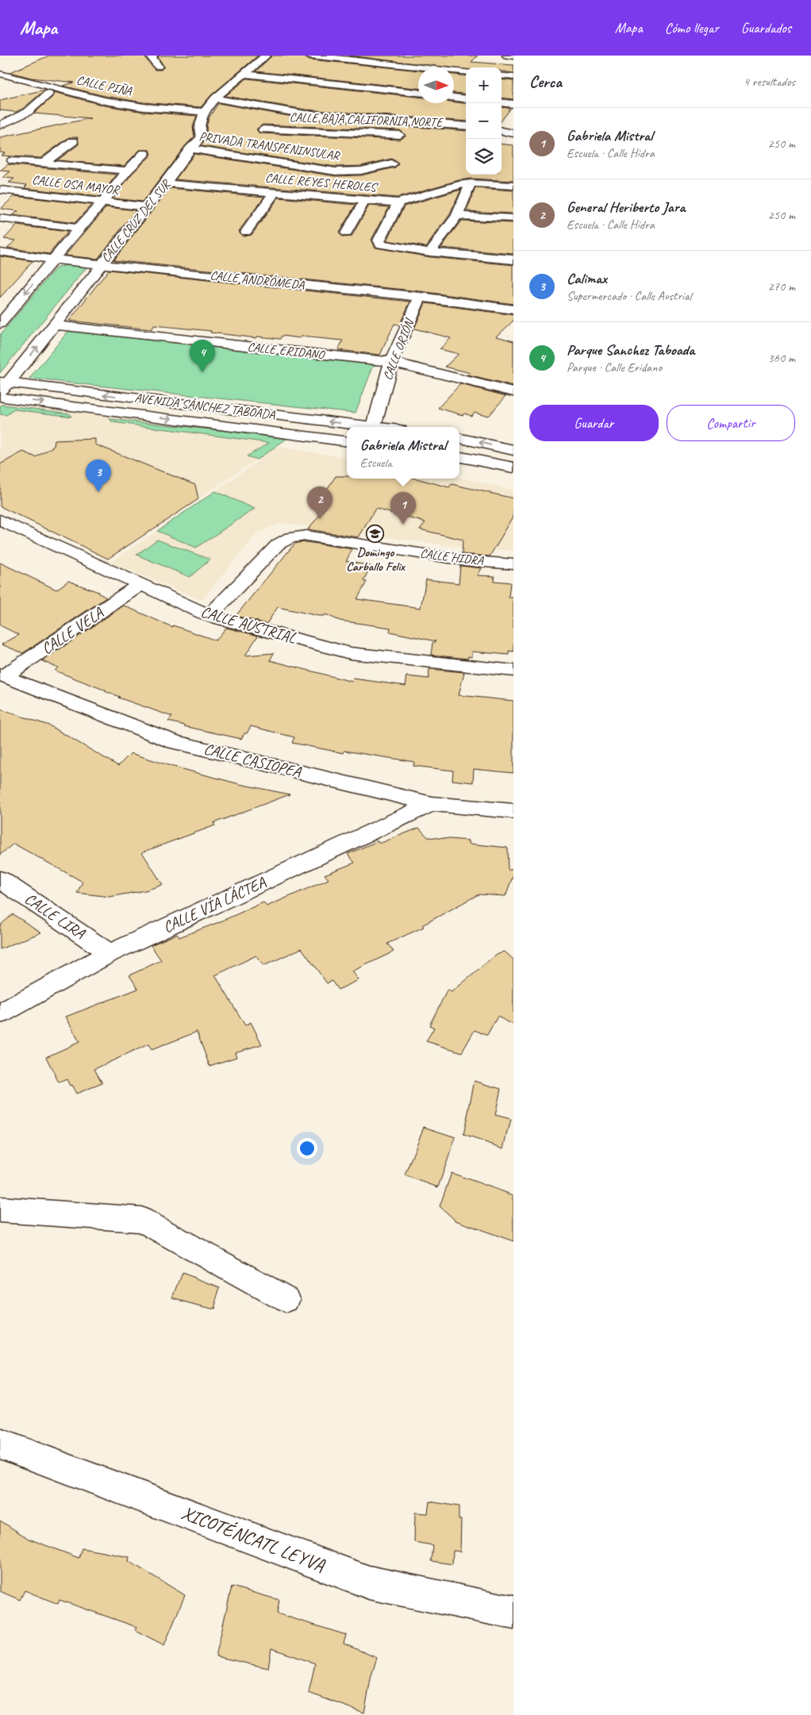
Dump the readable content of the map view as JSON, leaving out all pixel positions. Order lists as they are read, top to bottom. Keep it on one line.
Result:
{"streets":{"street":["CALLE PIÑA","CALLE BAJA CALIFORNIA NORTE","PRIVADA TRANSPENINSULAR","CALLE REYES HEROLES","CALLE OSA MAYOR","CALLE CRUZ DEL SUR","CALLE ANDRÓMEDA","CALLE ORIÓN","CALLE ERIDANO","AVENIDA SÁNCHEZ TABOADA","CALLE HIDRA","CALLE AUSTRIAL","CALLE VELA","CALLE CASIOPEA","CALLE VÍA LÁCTEA","CALLE LIRA","XICOTÉNCATL LEYVA"]},"crossings":[["CALLE PIÑA","CALLE CRUZ DEL SUR"],["PRIVADA TRANSPENINSULAR","CALLE CRUZ DEL SUR"],["CALLE REYES HEROLES","CALLE CRUZ DEL SUR"],["CALLE OSA MAYOR","CALLE CRUZ DEL SUR"],["CALLE CRUZ DEL SUR","CALLE ANDRÓMEDA"],["CALLE CRUZ DEL SUR","CALLE ERIDANO"],["CALLE CRUZ DEL SUR","AVENIDA SÁNCHEZ TABOADA"],["CALLE ANDRÓMEDA","CALLE ORIÓN"],["CALLE ORIÓN","CALLE ERIDANO"],["CALLE ORIÓN","AVENIDA SÁNCHEZ TABOADA"],["CALLE HIDRA","CALLE AUSTRIAL"],["CALLE AUSTRIAL","CALLE VELA"],["CALLE VELA","CALLE CASIOPEA"],["CALLE CASIOPEA","CALLE VÍA LÁCTEA"],["CALLE VÍA LÁCTEA","CALLE LIRA"]],"places":{"school or university":["Domingo Carballo Felix"]},"north":"right","page":{"header":"Mapa","nav":["Mapa","Cómo llegar","Guardados"],"heading":["Cerca","4 resultados"],"map_buttons":["+","−"],"list":[{"mark":"1","name":"Gabriela Mistral","note":"Escuela · Calle Hidra","value":"250 m"},{"mark":"2","name":"General Heriberto Jara","note":"Escuela · Calle Hidra","value":"250 m"},{"mark":"3","name":"Calimax","note":"Supermercado · Calle Austrial","value":"270 m"},{"mark":"4","name":"Parque Sanchez Taboada","note":"Parque · Calle Eridano","value":"360 m"}],"pins":["4","3","2","1"],"buttons":["Guardar","Compartir"],"popup":["Gabriela Mistral","Escuela"]}}
